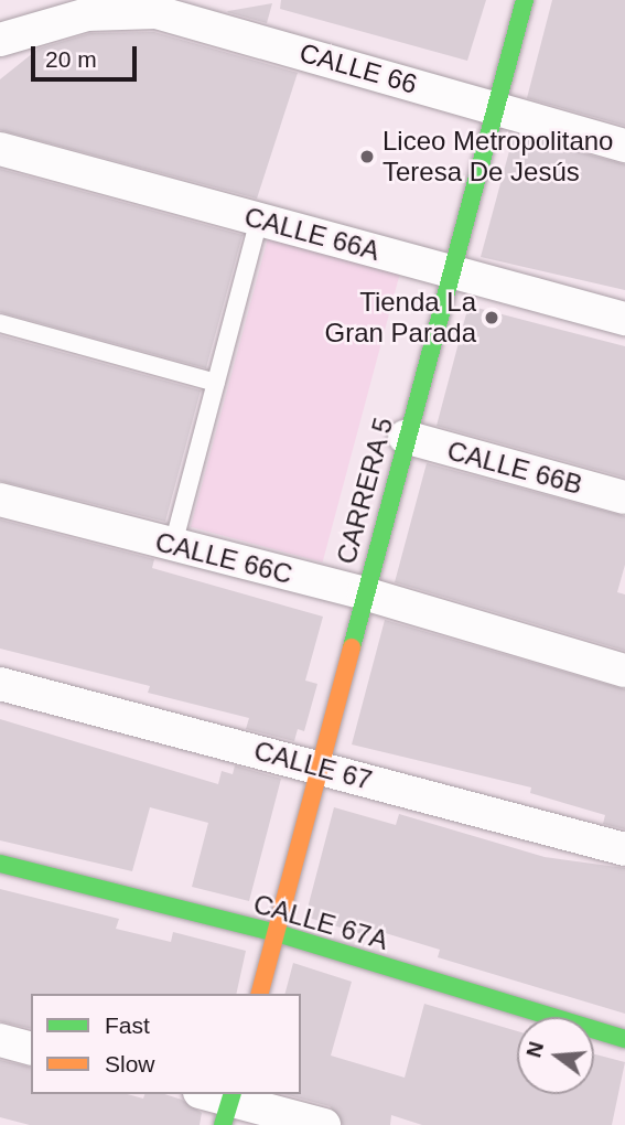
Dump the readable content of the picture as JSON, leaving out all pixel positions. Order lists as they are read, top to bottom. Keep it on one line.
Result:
{"streets":{"street":["CALLE 66","CALLE 66A","CALLE 66B","CARRERA 5","CALLE 66C","CALLE 67","CALLE 67A"]},"crossings":[["CALLE 66","CARRERA 5"],["CALLE 66A","CARRERA 5"],["CALLE 66B","CARRERA 5"],["CARRERA 5","CALLE 66C"],["CARRERA 5","CALLE 67"],["CARRERA 5","CALLE 67A"]],"places":["Liceo Metropolitano Teresa De Jesús","Tienda La Gran Parada"],"legend":["Fast","Slow"],"scale_bar":"20 m","north":"left"}
